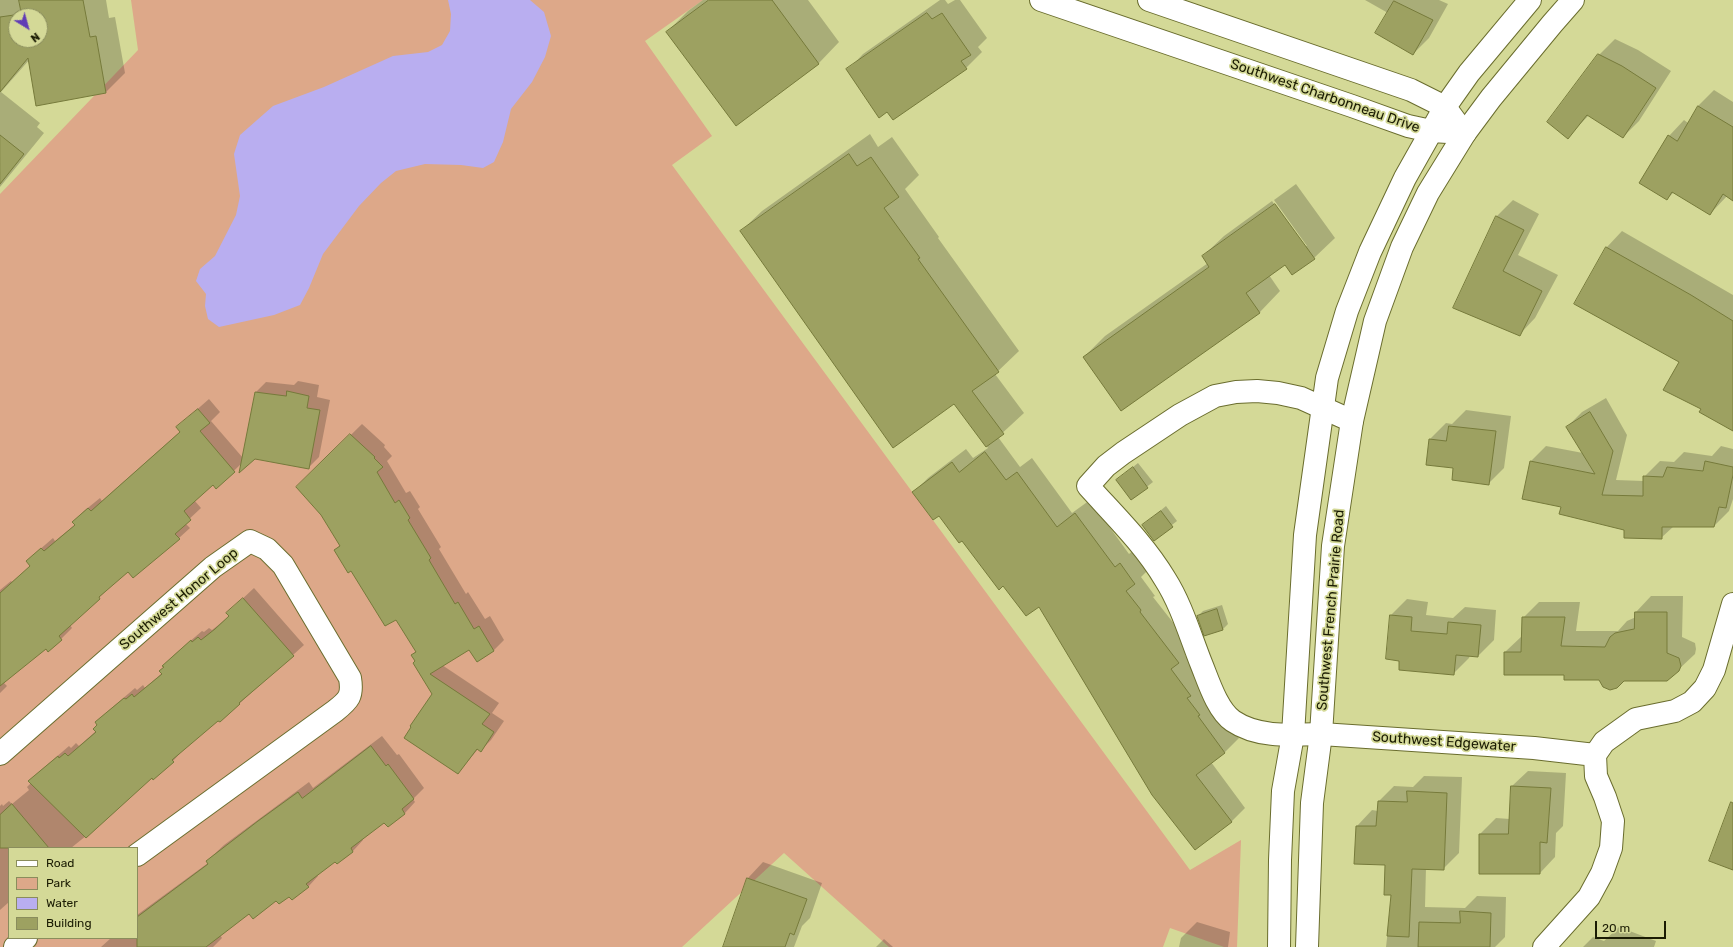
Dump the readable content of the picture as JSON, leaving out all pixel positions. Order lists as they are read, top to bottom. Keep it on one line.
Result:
{"streets":{"street":["Southwest Charbonneau Drive","Southwest Honor Loop","Southwest French Prairie Road","Southwest Edgewater"]},"crossings":[["Southwest Charbonneau Drive","Southwest French Prairie Road"],["Southwest French Prairie Road","Southwest Edgewater"]],"legend":["Road","Park","Water","Building"],"scale_bar":"20 m","north":"bottom right"}
